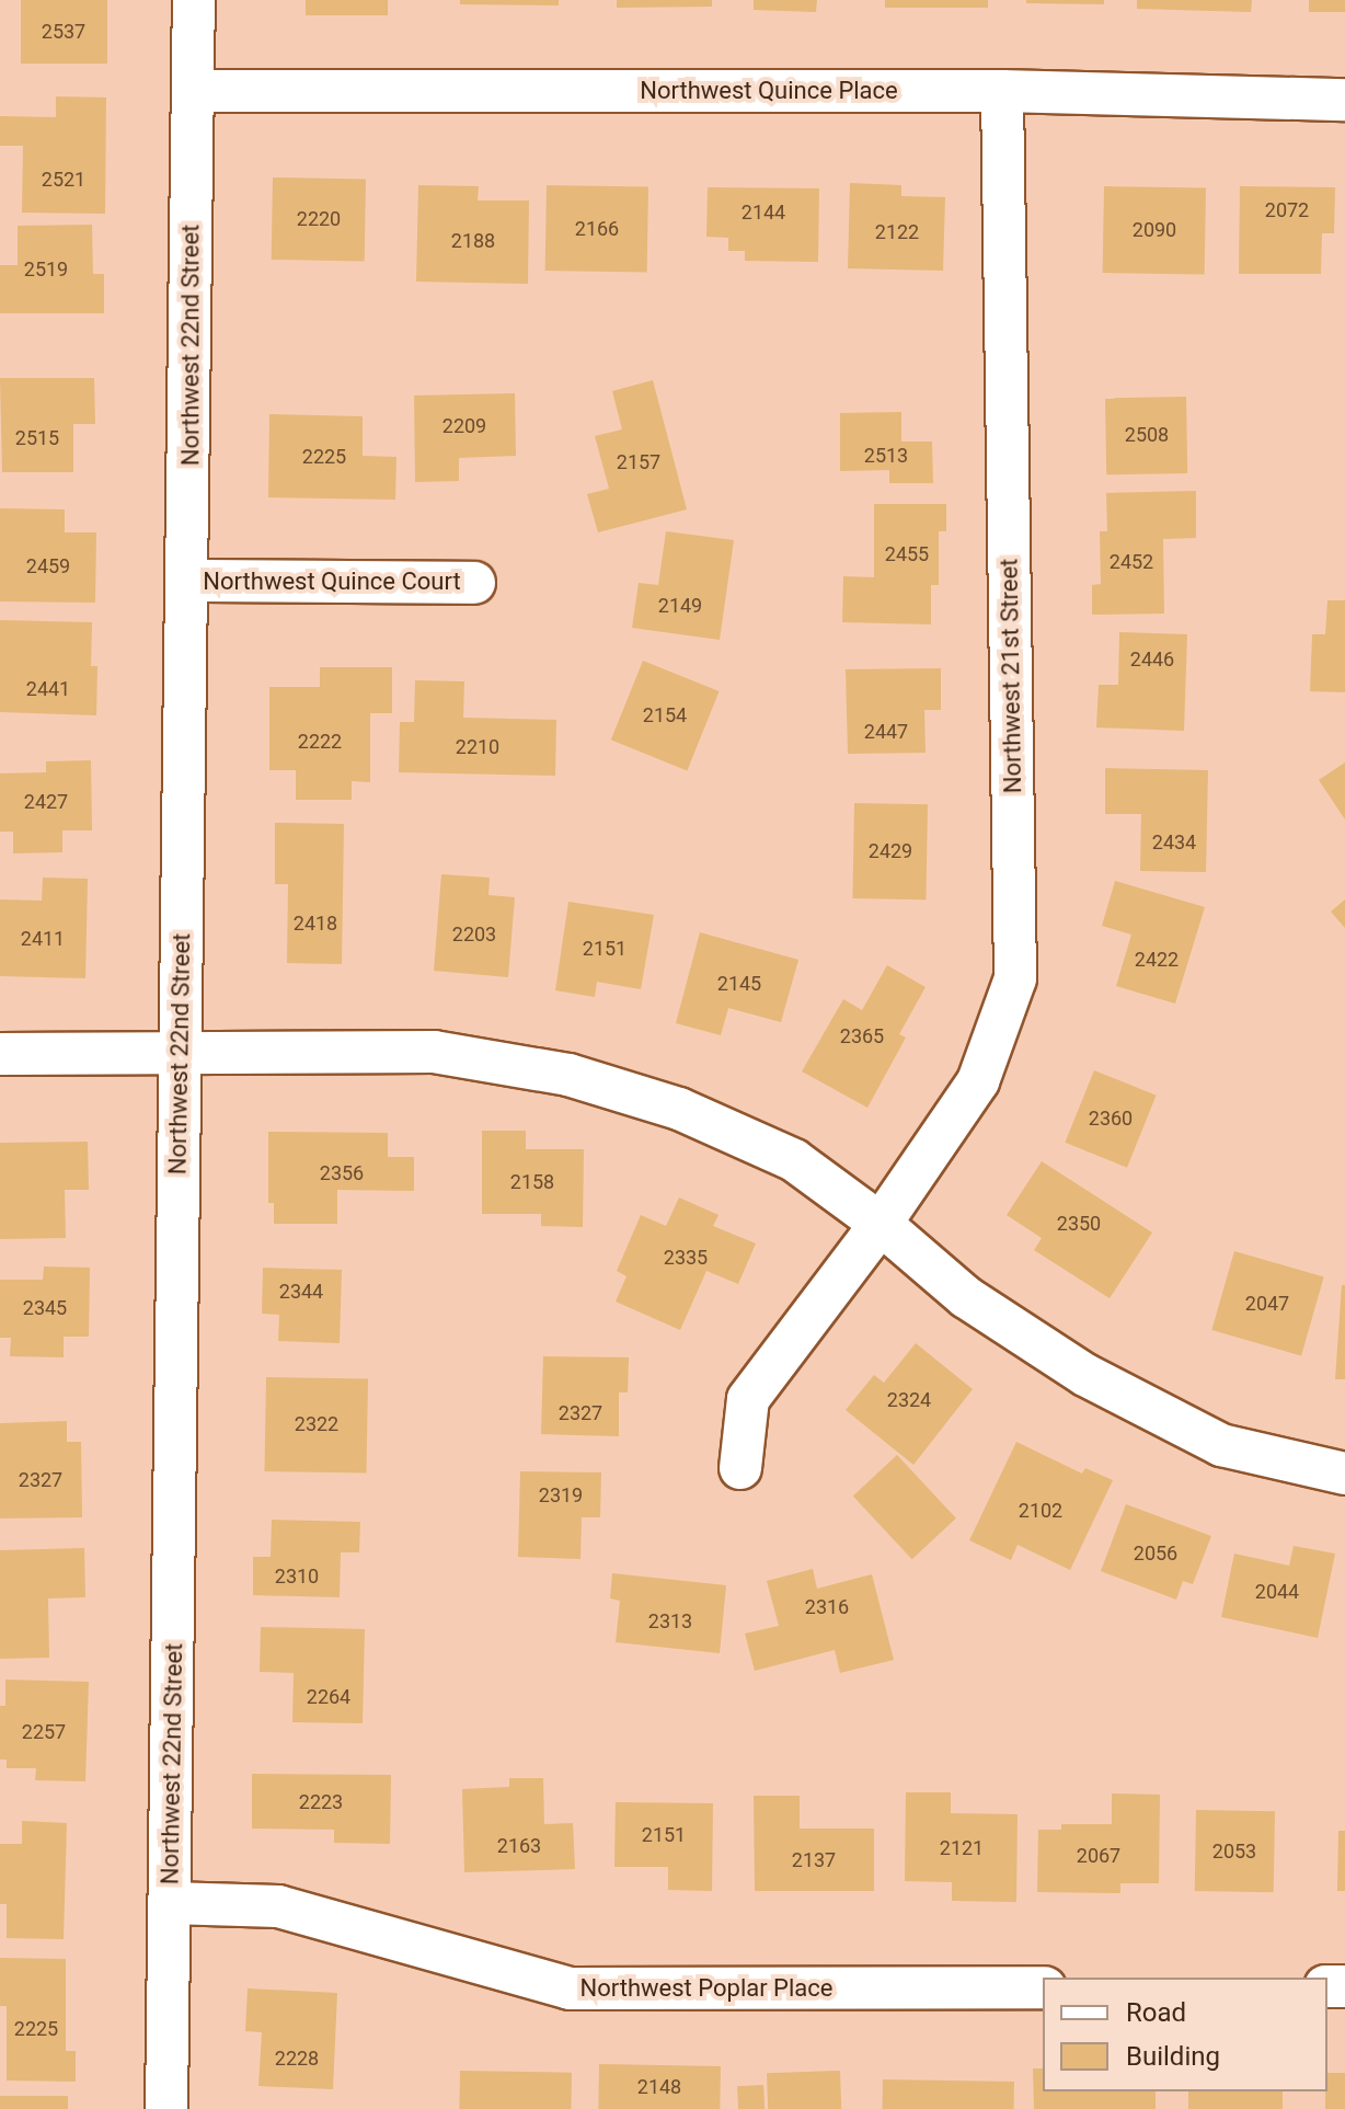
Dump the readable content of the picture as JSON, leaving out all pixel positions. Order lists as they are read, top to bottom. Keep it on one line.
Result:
{"streets":{"street":["Northwest Quince Place","Northwest 22nd Street","Northwest Quince Court","Northwest 21st Street","Northwest Poplar Place"]},"crossings":[["Northwest Quince Place","Northwest 22nd Street"],["Northwest Quince Place","Northwest 21st Street"],["Northwest 22nd Street","Northwest Quince Court"],["Northwest 22nd Street","Northwest Poplar Place"]],"house_numbers":["2537","2521","2072","2144","2220","2166","2090","2122","2188","2519","2209","2508","2515","2513","2225","2157","2455","2452","2459","2149","2446","2441","2154","2447","2222","2210","2427","2434","2429","2418","2203","2411","2151","2422","2145","2365","2360","2356","2158","2350","2335","2344","2047","2345","2324","2327","2322","2327","2319","2102","2056","2310","2044","2316","2313","2264","2257","2223","2151","2163","2121","2053","2067","2137","2225","2228","2148"],"legend":["Road","Building"]}
